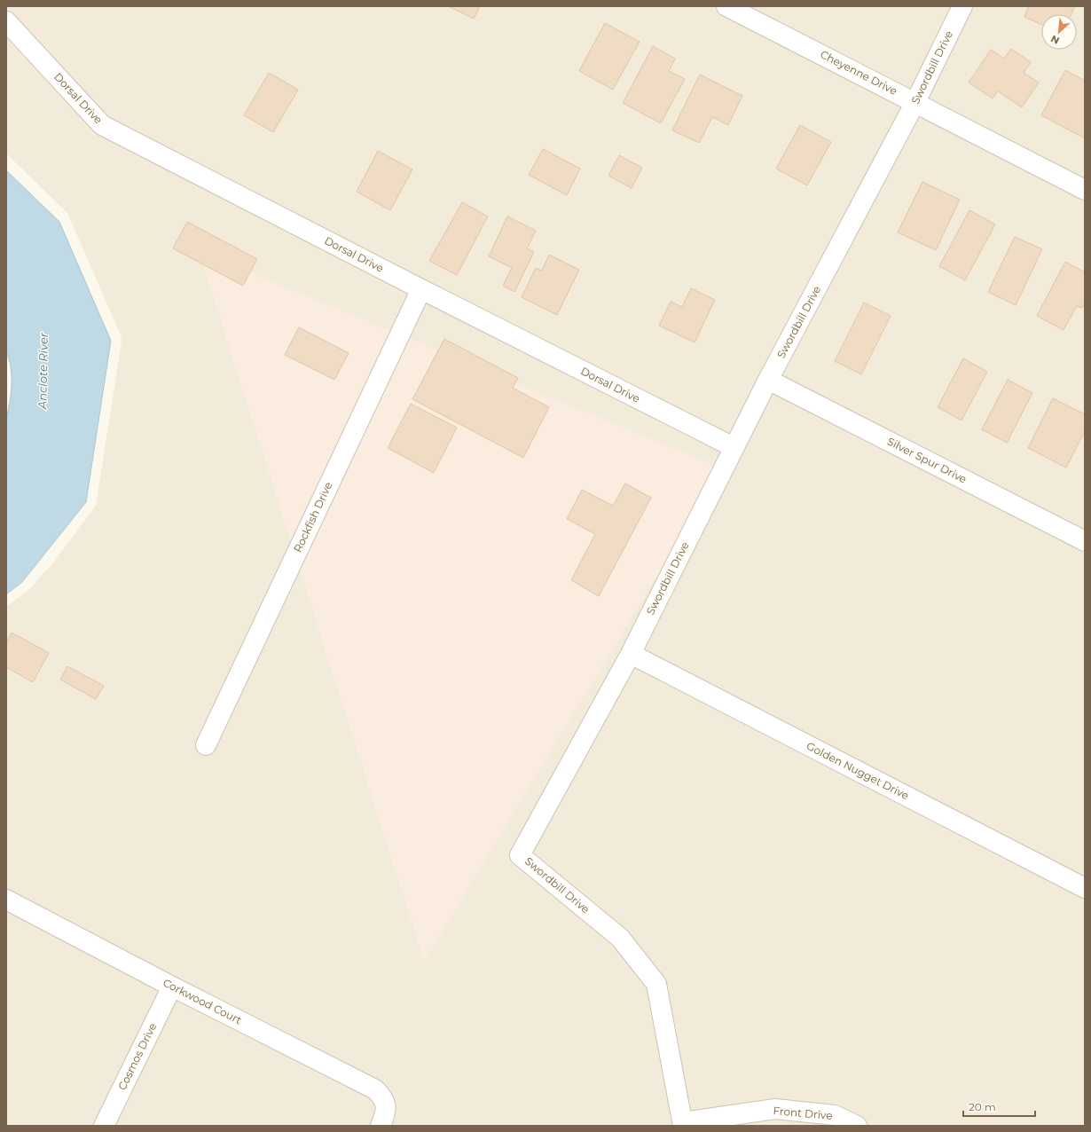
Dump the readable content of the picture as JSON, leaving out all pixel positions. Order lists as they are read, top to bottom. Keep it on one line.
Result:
{"streets":{"street":["Swordbill Drive","Cheyenne Drive","Dorsal Drive","Silver Spur Drive","Rockfish Drive","Golden Nugget Drive","Corkwood Court","Cosmos Drive","Front Drive"]},"crossings":[["Swordbill Drive","Cheyenne Drive"],["Swordbill Drive","Dorsal Drive"],["Swordbill Drive","Silver Spur Drive"],["Swordbill Drive","Golden Nugget Drive"],["Swordbill Drive","Front Drive"],["Dorsal Drive","Rockfish Drive"],["Corkwood Court","Cosmos Drive"]],"water":["Anclote River"],"scale_bar":"20 m","north":"bottom left"}
